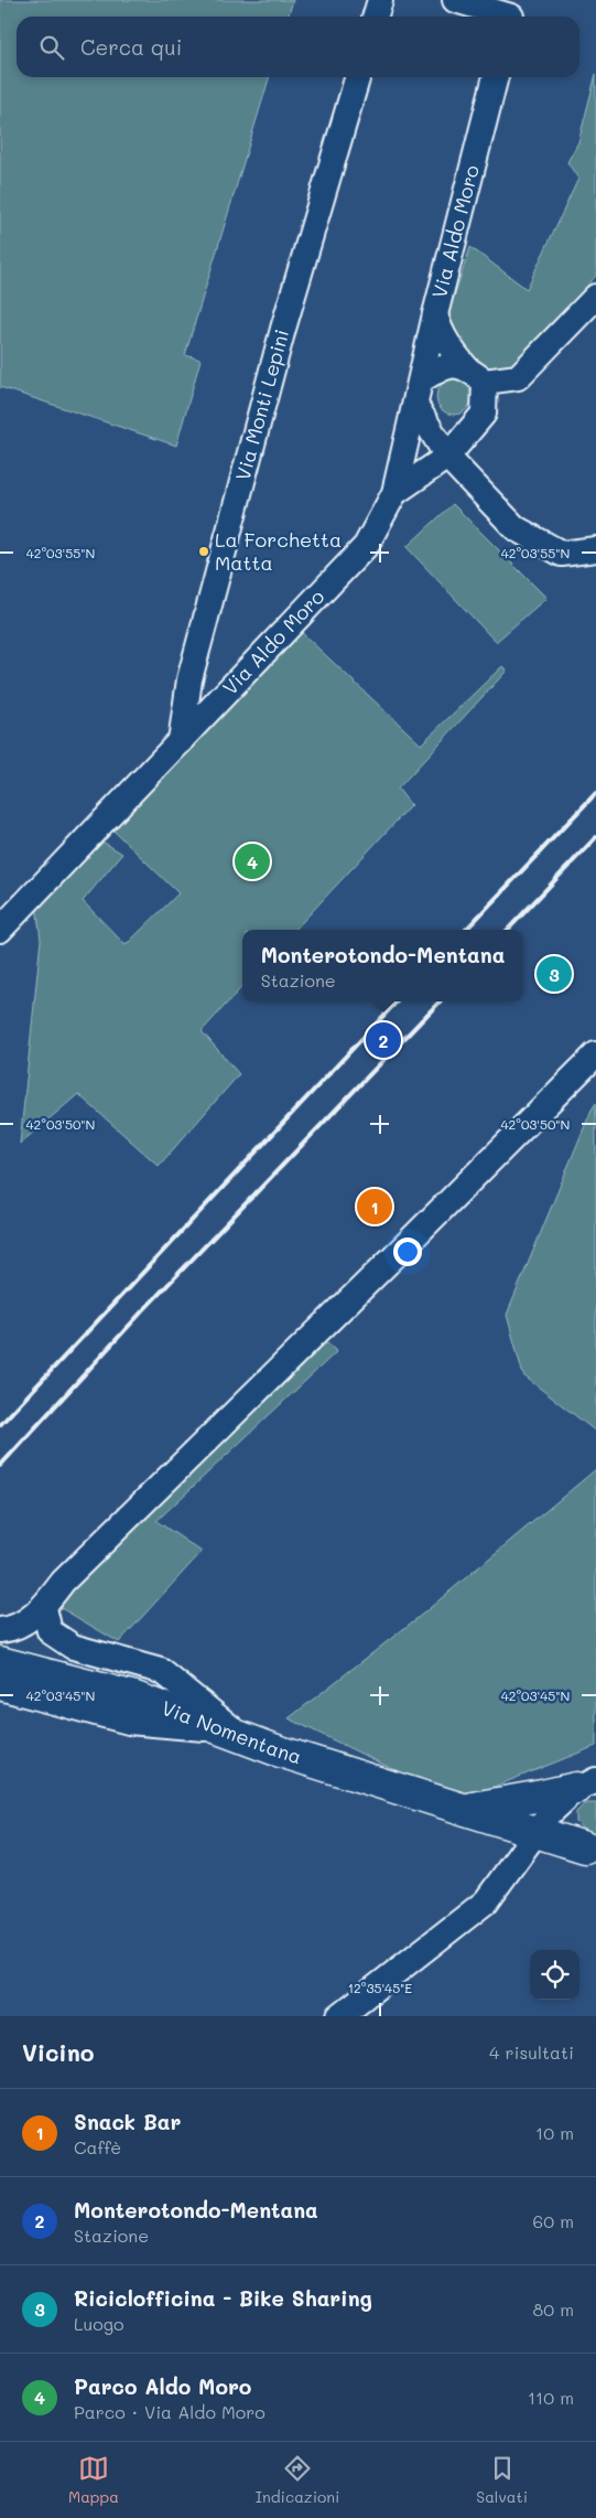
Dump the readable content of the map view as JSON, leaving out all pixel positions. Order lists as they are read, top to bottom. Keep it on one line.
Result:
{"streets":{"main road":["Via Nomentana"],"street":["Via Aldo Moro","Via Monti Lepini"]},"crossings":[["Via Aldo Moro","Via Monti Lepini"]],"places":["La Forchetta Matta"],"page":{"search":"Cerca qui","pins":["4","3","2","1"],"popup":["Monterotondo-Mentana","Stazione"],"heading":["Vicino","4 risultati"],"list":[{"mark":"1","name":"Snack Bar","note":"Caffè","value":"10 m"},{"mark":"2","name":"Monterotondo-Mentana","note":"Stazione","value":"60 m"},{"mark":"3","name":"Riciclofficina - Bike Sharing","note":"Luogo","value":"80 m"},{"mark":"4","name":"Parco Aldo Moro","note":"Parco · Via Aldo Moro","value":"110 m"}],"nav":["Mappa","Indicazioni","Salvati"]},"coordinates":["42°03'55\"N","42°03'50\"N","42°03'45\"N","12°35'45\"E"]}
